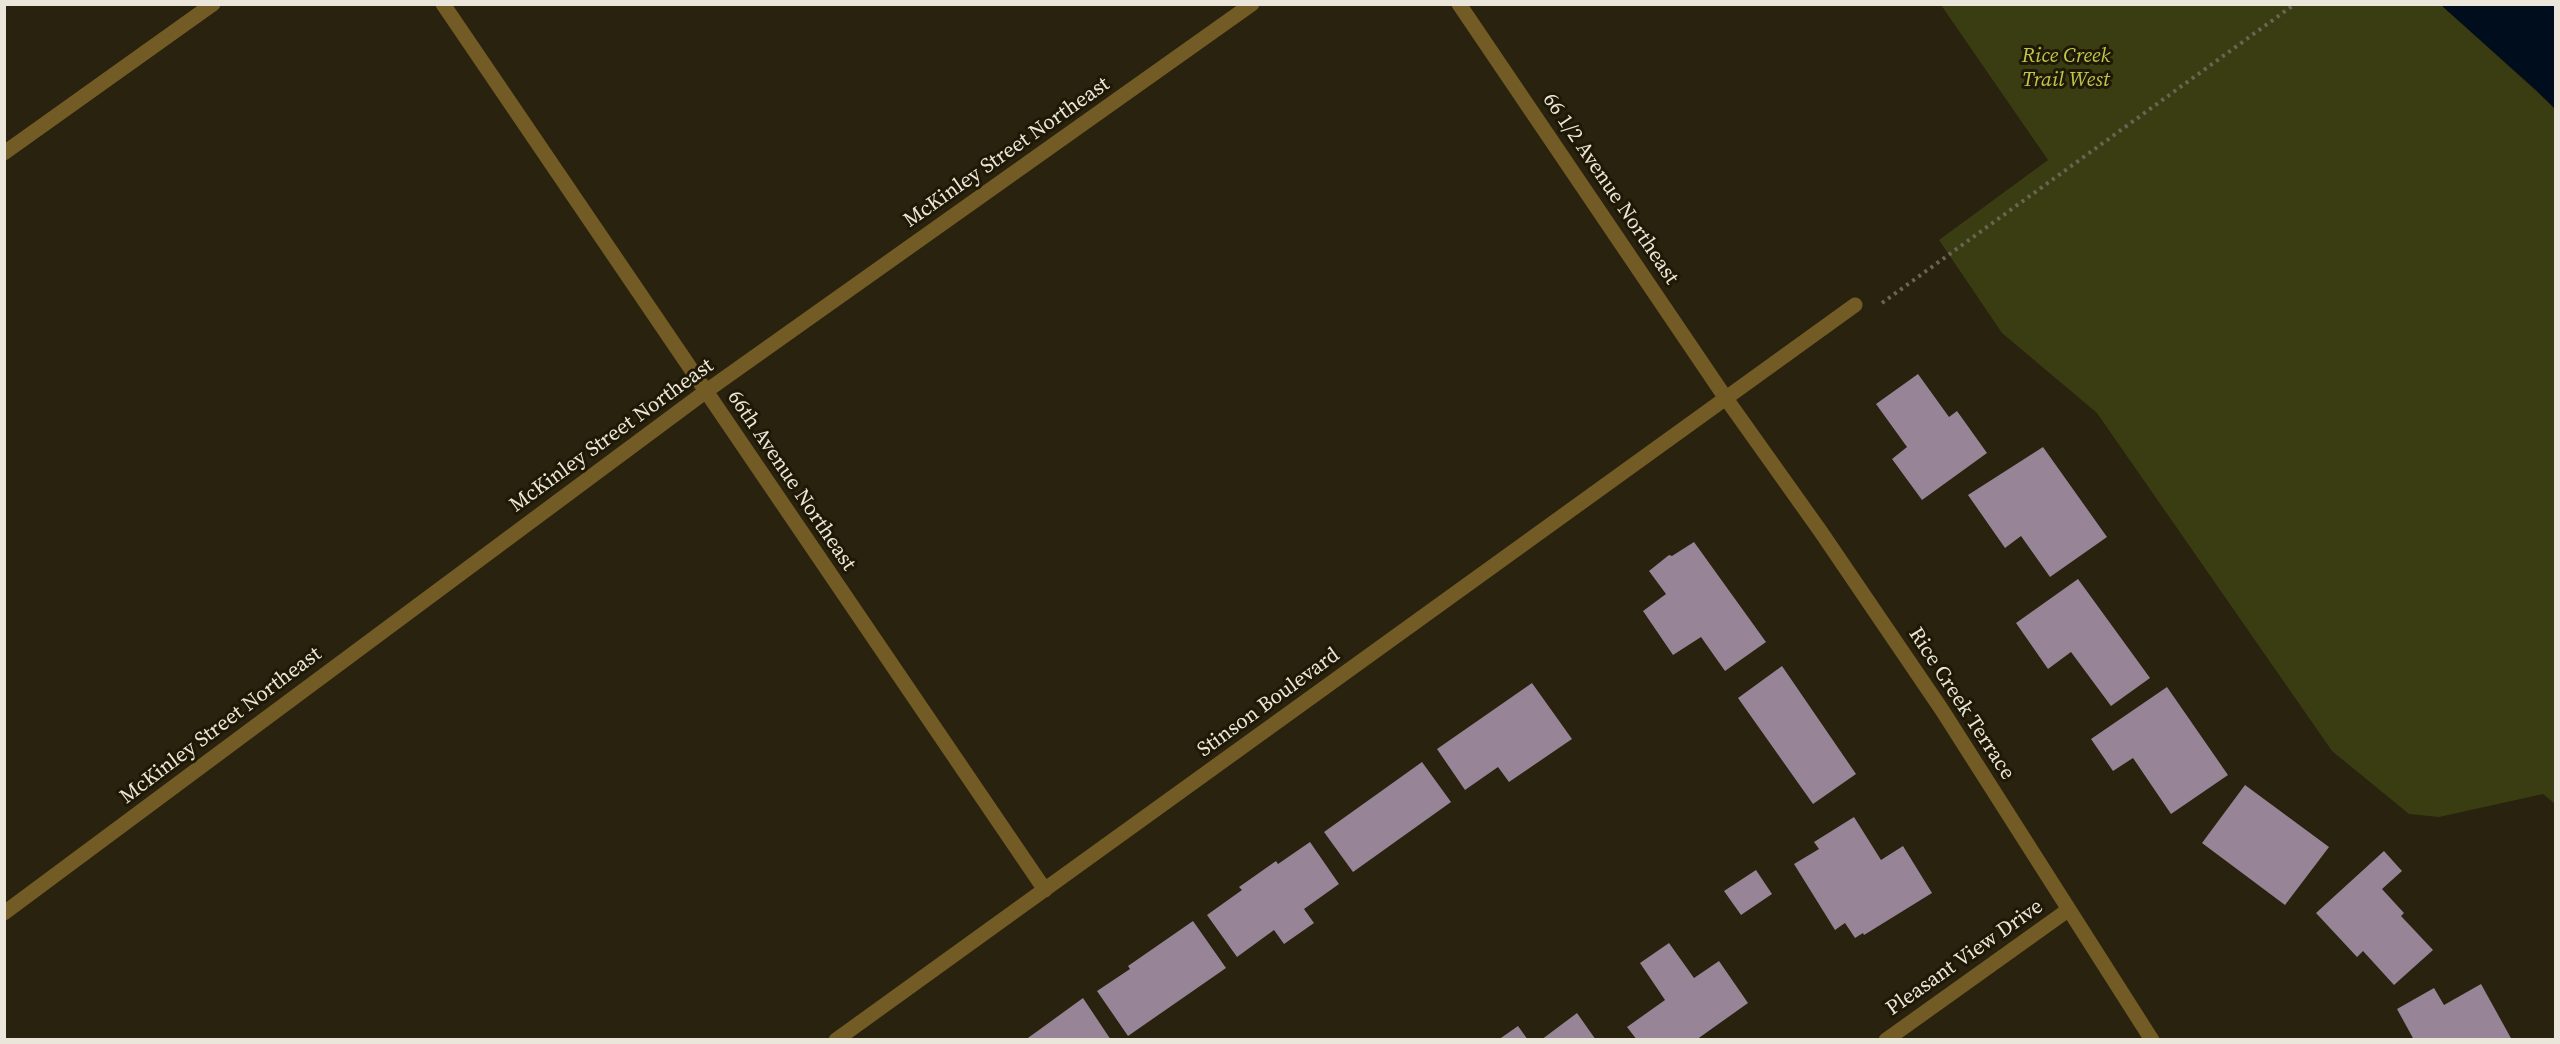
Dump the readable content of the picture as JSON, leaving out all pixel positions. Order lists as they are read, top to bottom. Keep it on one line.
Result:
{"streets":{"street":["McKinley Street Northeast","66 1/2 Avenue Northeast","66th Avenue Northeast","Stinson Boulevard","Rice Creek Terrace","Pleasant View Drive"]},"crossings":[["McKinley Street Northeast","66th Avenue Northeast"],["66 1/2 Avenue Northeast","Stinson Boulevard"],["66 1/2 Avenue Northeast","Rice Creek Terrace"],["66th Avenue Northeast","Stinson Boulevard"],["Stinson Boulevard","Rice Creek Terrace"],["Rice Creek Terrace","Pleasant View Drive"]],"parks":["Rice Creek Trail West"]}
